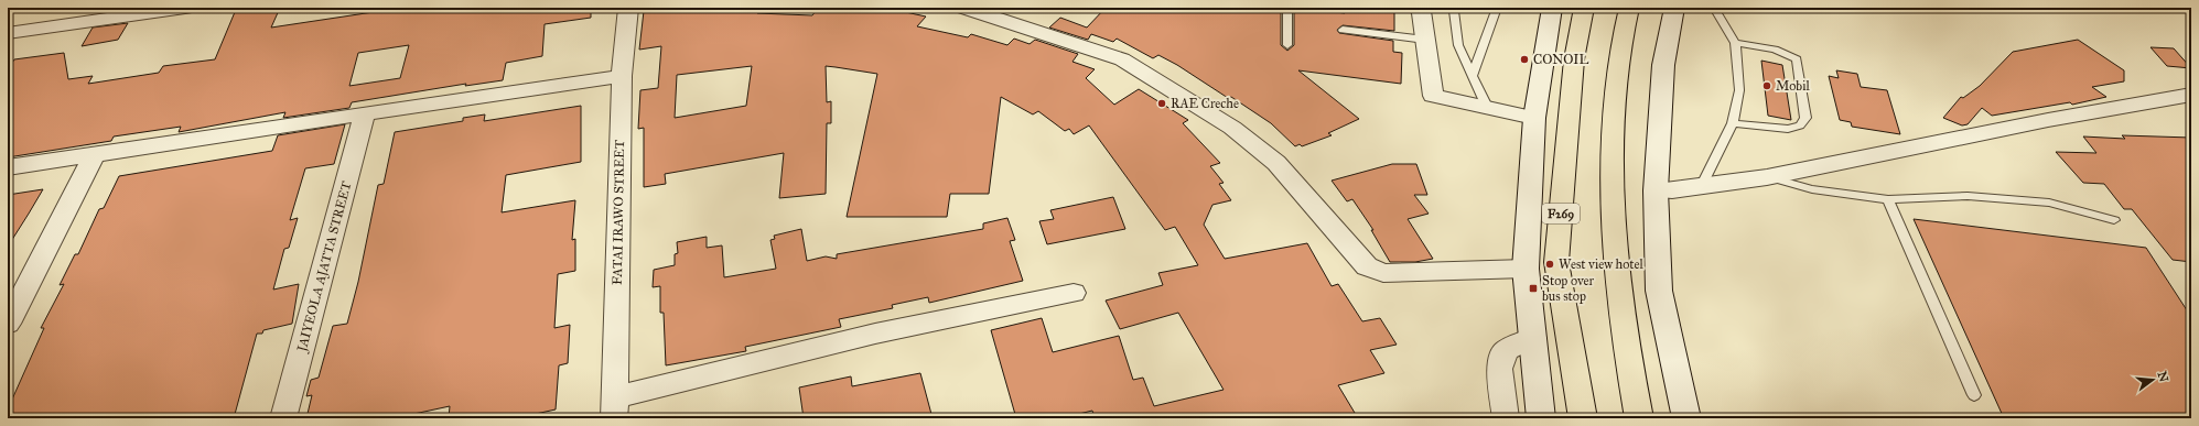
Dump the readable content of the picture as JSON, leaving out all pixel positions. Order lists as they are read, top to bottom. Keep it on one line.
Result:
{"streets":{"highway":["F269"],"street":["FATAI IRAWO STREET","JAIYEOLA AJATTA STREET"]},"places":{"other":["CONOIL","Mobil","RAE Creche","West view hotel"],"transit":["Stop over bus stop"]},"north":"right"}
